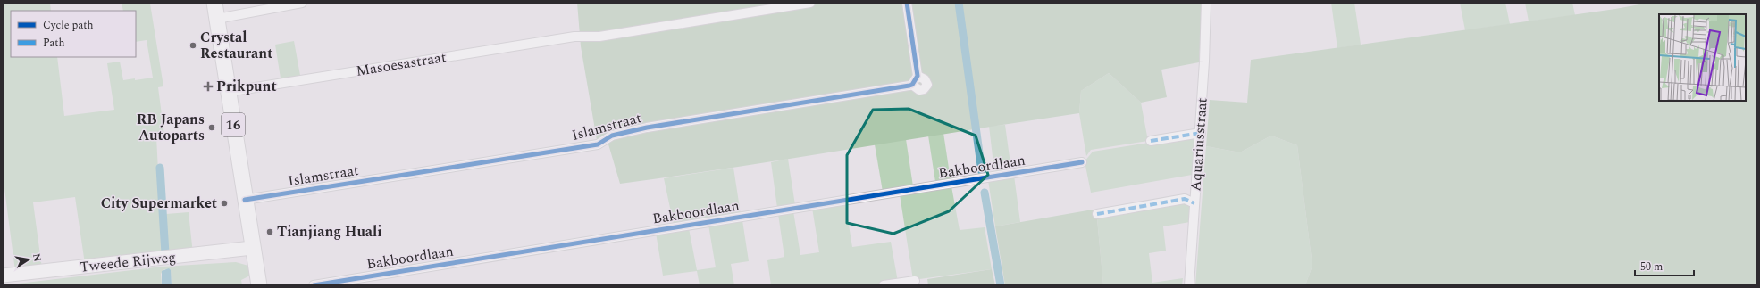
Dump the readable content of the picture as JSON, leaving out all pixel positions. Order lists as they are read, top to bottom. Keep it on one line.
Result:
{"streets":{"main road":["16"],"street":["Masoesastraat","Islamstraat","Aquariusstraat","Bakboordlaan","Tweede Rijweg"]},"crossings":[["Masoesastraat","16"],["16","Islamstraat"],["16","Tweede Rijweg"]],"places":{"other":["Crystal Restaurant","RB Japans Autoparts","City Supermarket","Tianjiang Huali"],"health":["Prikpunt"]},"legend":["Cycle path","Path"],"scale_bar":"50 m","north":"right"}
